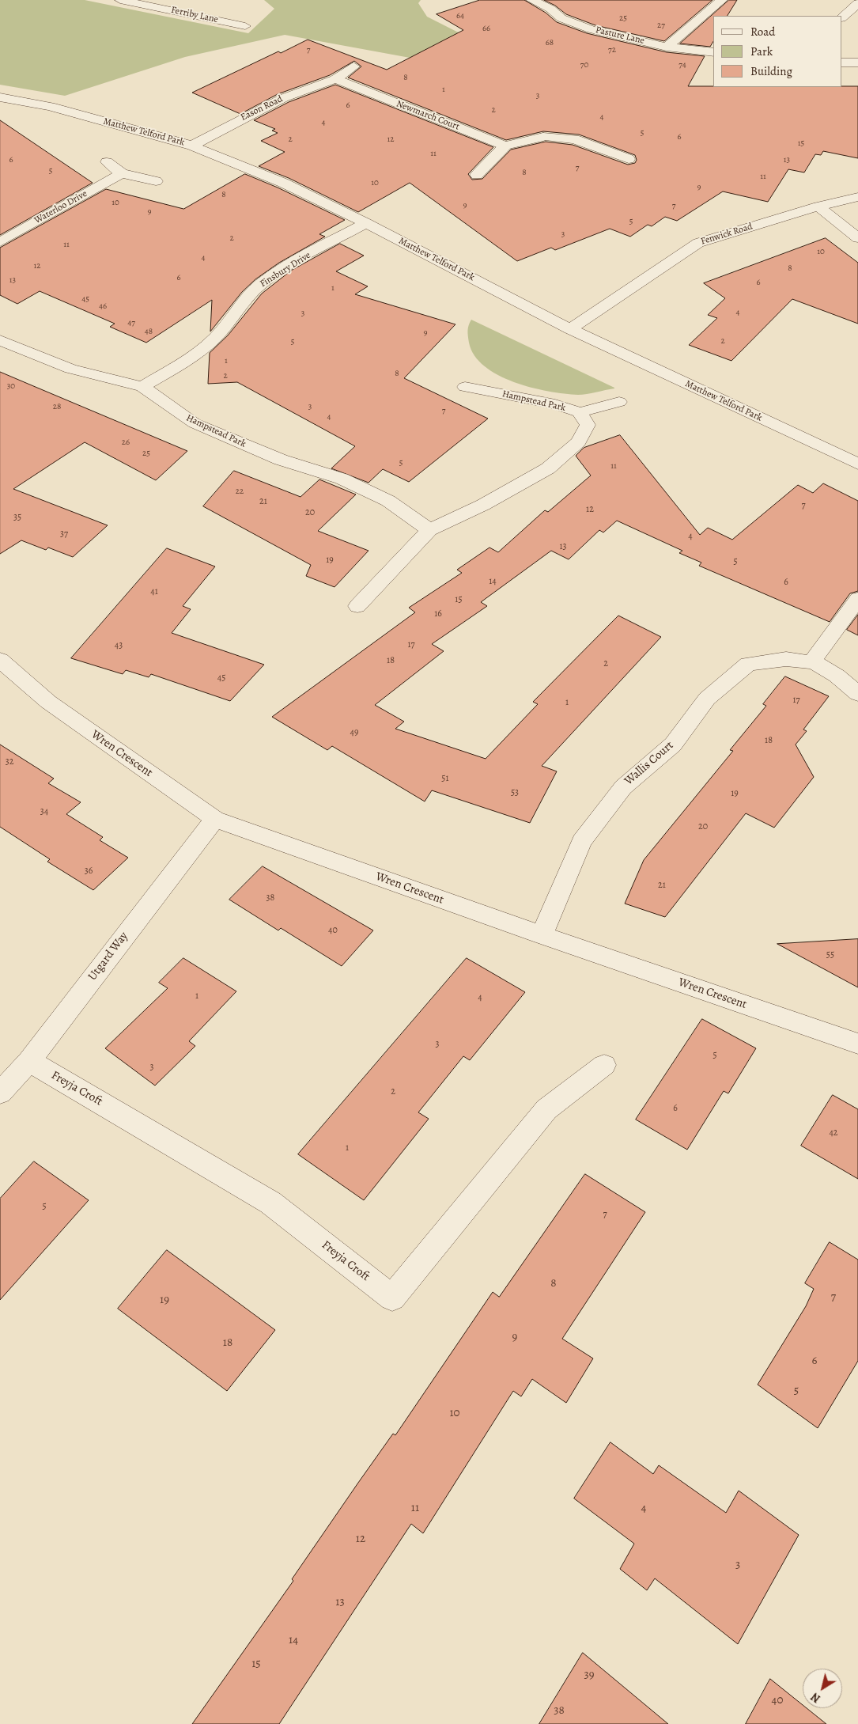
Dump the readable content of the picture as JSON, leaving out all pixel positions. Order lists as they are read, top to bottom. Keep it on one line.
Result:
{"streets":{"street":["Ferriby Lane","Pasture Lane","Eason Road","Newmarch Court","Matthew Telford Park","Waterloo Drive","Fenwick Road","Finsbury Drive","Hampstead Park","Wren Crescent","Wallis Court","Utgard Way","Freyja Croft"]},"crossings":[["Eason Road","Newmarch Court"],["Eason Road","Matthew Telford Park"],["Matthew Telford Park","Fenwick Road"],["Matthew Telford Park","Finsbury Drive"],["Finsbury Drive","Hampstead Park"],["Wren Crescent","Wallis Court"],["Wren Crescent","Utgard Way"],["Utgard Way","Freyja Croft"]],"house_numbers":["64","25","27","66","68","7","72","70","74","8","1","3","6","2","4","4","5","6","2","12","15","11","6","13","7","5","8","11","10","9","8","10","9","7","9","5","3","2","11","10","4","12","8","6","13","6","1","45","46","4","3","47","48","9","2","5","1","8","2","30","28","3","7","4","26","25","5","11","22","21","7","12","20","35","37","4","13","19","5","14","6","41","15","16","17","43","18","2","45","17","1","49","18","32","51","53","19","34","20","36","21","38","40","55","1","4","3","5","3","2","6","42","1","5","7","8","7","19","9","18","6","5","10","11","4","12","3","13","14","15","39","40","38"],"legend":["Road","Park","Building"],"north":"bottom left"}
